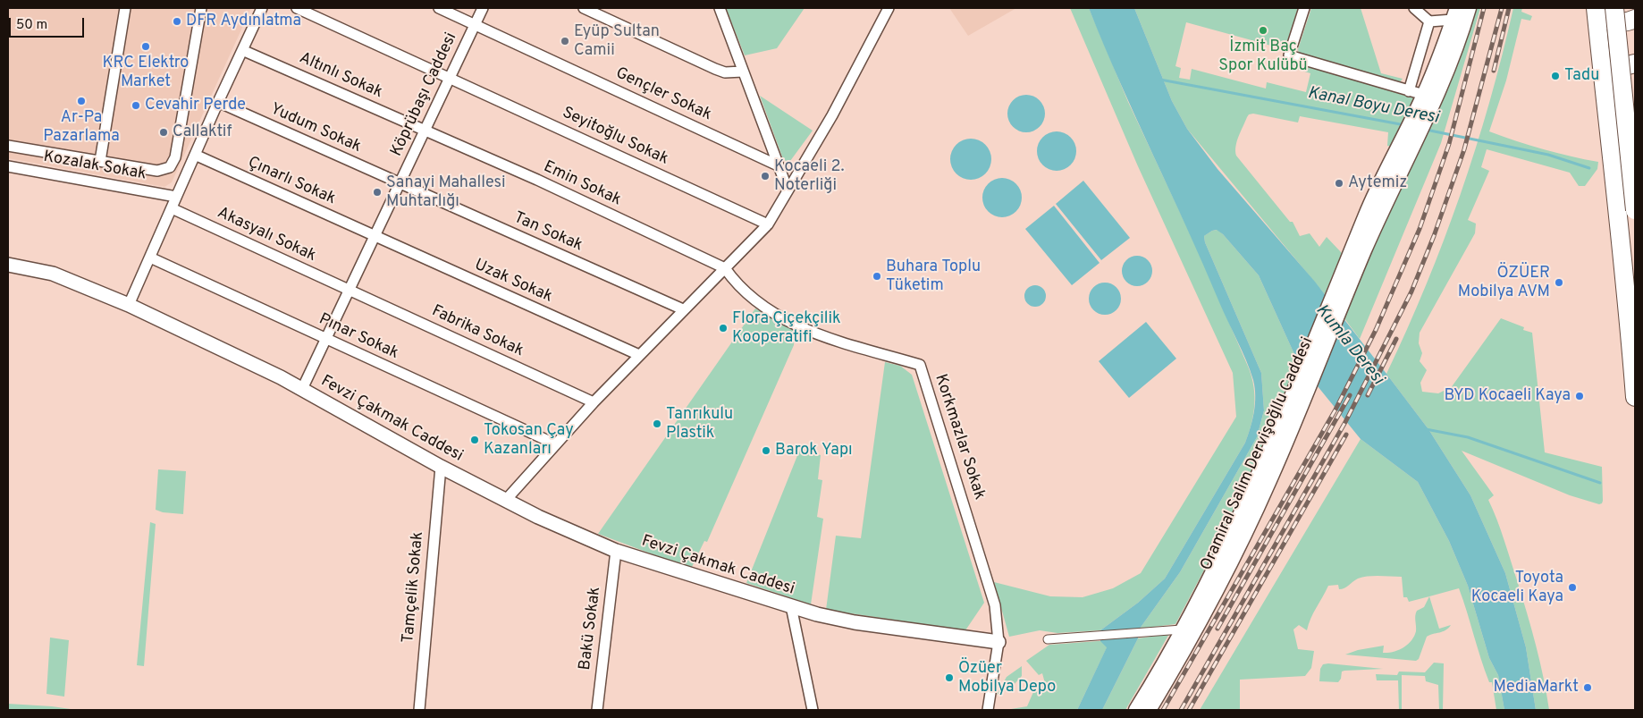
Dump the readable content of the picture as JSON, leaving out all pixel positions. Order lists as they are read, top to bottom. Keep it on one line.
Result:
{"streets":{"main road":["Oramiral Salim Dervişoğllu Caddesi"],"street":["Altınlı Sokak","Köprübaşı Caddesi","Gençler Sokak","Yudum Sokak","Seyitoğlu Sokak","Kozalak Sokak","Çınarlı Sokak","Emin Sokak","Tan Sokak","Akasyalı Sokak","Uzak Sokak","Fabrika Sokak","Pınar Sokak","Fevzi Çakmak Caddesi","Korkmazlar Sokak","Tamçelik Sokak","Bakü Sokak"]},"crossings":[["Altınlı Sokak","Köprübaşı Caddesi"],["Altınlı Sokak","Emin Sokak"],["Köprübaşı Caddesi","Gençler Sokak"],["Köprübaşı Caddesi","Yudum Sokak"],["Köprübaşı Caddesi","Seyitoğlu Sokak"],["Köprübaşı Caddesi","Çınarlı Sokak"],["Köprübaşı Caddesi","Emin Sokak"],["Köprübaşı Caddesi","Tan Sokak"],["Köprübaşı Caddesi","Akasyalı Sokak"],["Köprübaşı Caddesi","Uzak Sokak"],["Köprübaşı Caddesi","Fabrika Sokak"],["Köprübaşı Caddesi","Pınar Sokak"],["Köprübaşı Caddesi","Fevzi Çakmak Caddesi"],["Yudum Sokak","Tan Sokak"],["Çınarlı Sokak","Uzak Sokak"],["Emin Sokak","Korkmazlar Sokak"],["Akasyalı Sokak","Fabrika Sokak"],["Fevzi Çakmak Caddesi","Korkmazlar Sokak"],["Fevzi Çakmak Caddesi","Tamçelik Sokak"],["Fevzi Çakmak Caddesi","Bakü Sokak"]],"water":["Kanal Boyu Deresi","Kumla Deresi"],"places":["DFR Aydınlatma","İzmit Baç Spor Kulübü","Eyüp Sultan Camii","KRC Elektro Market","Tadu","Ar-Pa Pazarlama","Cevahir Perde","Callaktif","Kocaeli 2. Noterliği","Aytemiz","Sanayi Mahallesi Muhtarlığı","Buhara Toplu Tüketim","ÖZÜER Mobilya AVM","Flora Çiçekçilik Kooperatifi","BYD Kocaeli Kaya","Tanrıkulu Plastik","Tokosan Çay Kazanları","Barok Yapı","Toyota Kocaeli Kaya","Özüer Mobilya Depo","MediaMarkt"],"scale_bar":"50 m"}
